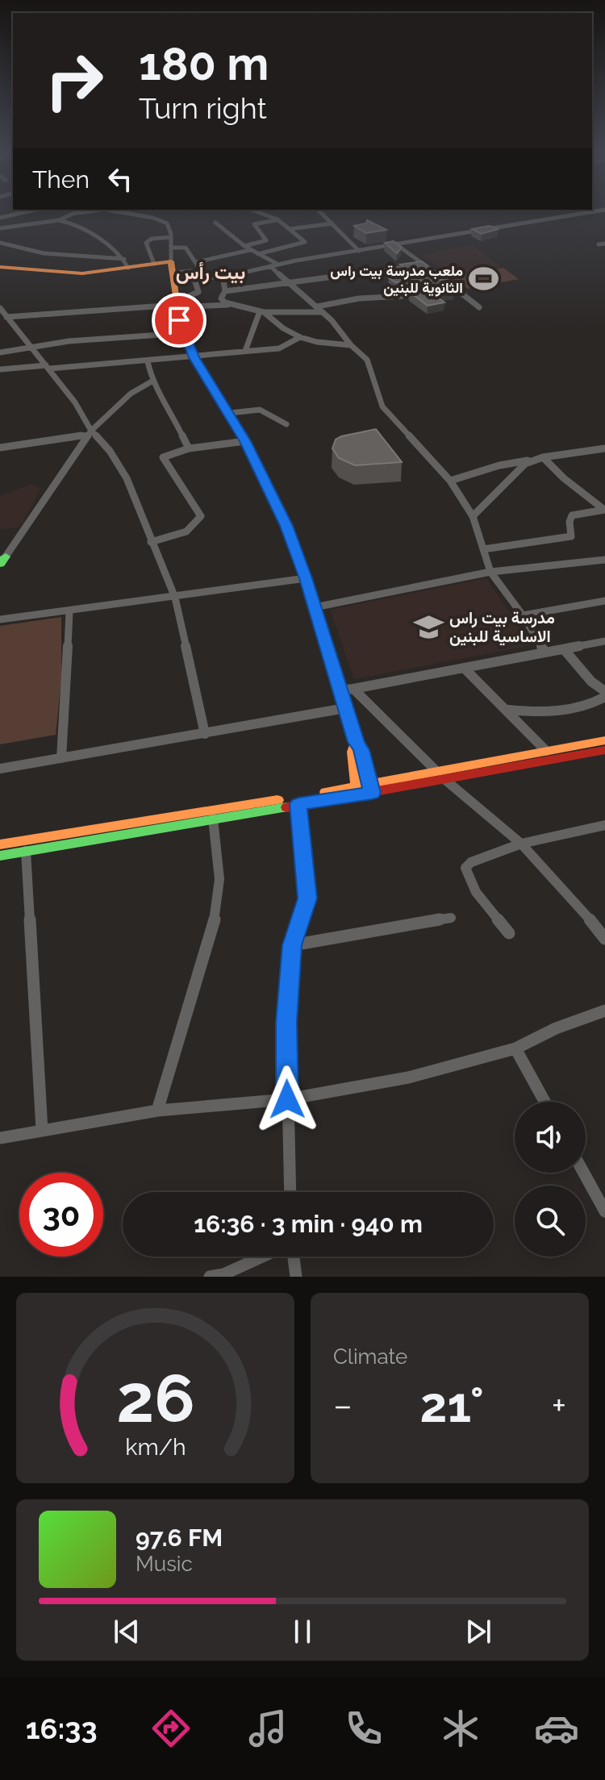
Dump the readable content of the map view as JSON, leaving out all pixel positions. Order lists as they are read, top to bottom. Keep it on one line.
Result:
{"districts":["بيت رأس"],"places":{"sports":["ملعب مدرسة بيت راس الثانوية للبنين"],"school or university":["مدرسة بيت راس الاساسية للبنين"]},"page":{"turn":["180 m","Turn right"],"then":"Then","limit":"30","trip":"16:36 · 3 min · 940 m","tile":"Climate","heat":["−","21°","+"],"song":["97.6 FM","Music"],"tabs":"16:33","gauge":["26","km/h"]}}
